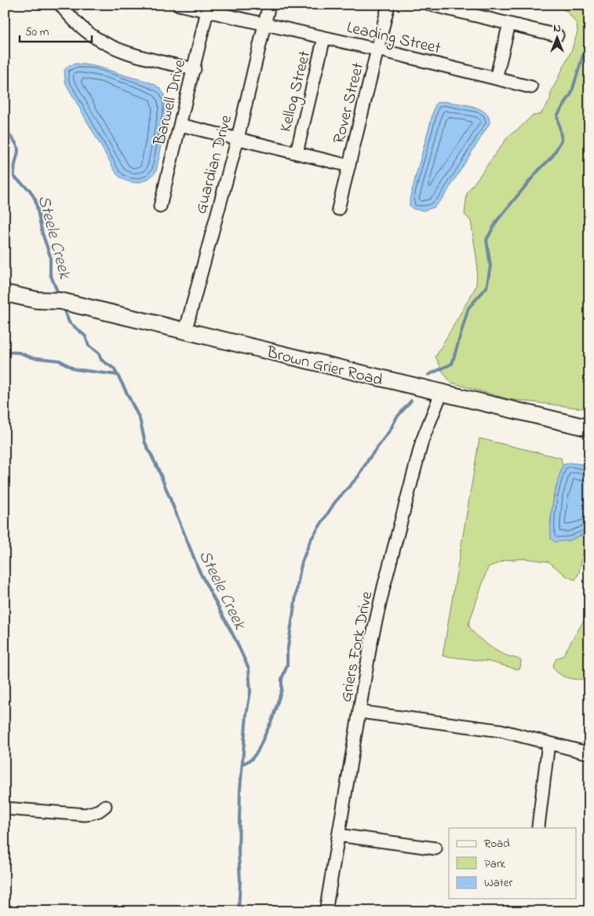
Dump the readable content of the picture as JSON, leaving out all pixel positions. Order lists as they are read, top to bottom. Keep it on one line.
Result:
{"streets":{"main road":["Brown Grier Road"],"street":["Leading Street","Kellog Street","Barwell Drive","Rover Street","Guardian Drive","Griers Fork Drive"]},"crossings":[["Leading Street","Kellog Street"],["Leading Street","Barwell Drive"],["Leading Street","Rover Street"],["Leading Street","Guardian Drive"],["Guardian Drive","Brown Grier Road"],["Brown Grier Road","Griers Fork Drive"]],"water":["Steele Creek"],"legend":["Road","Park","Water"],"scale_bar":"50 m","north":"top"}
